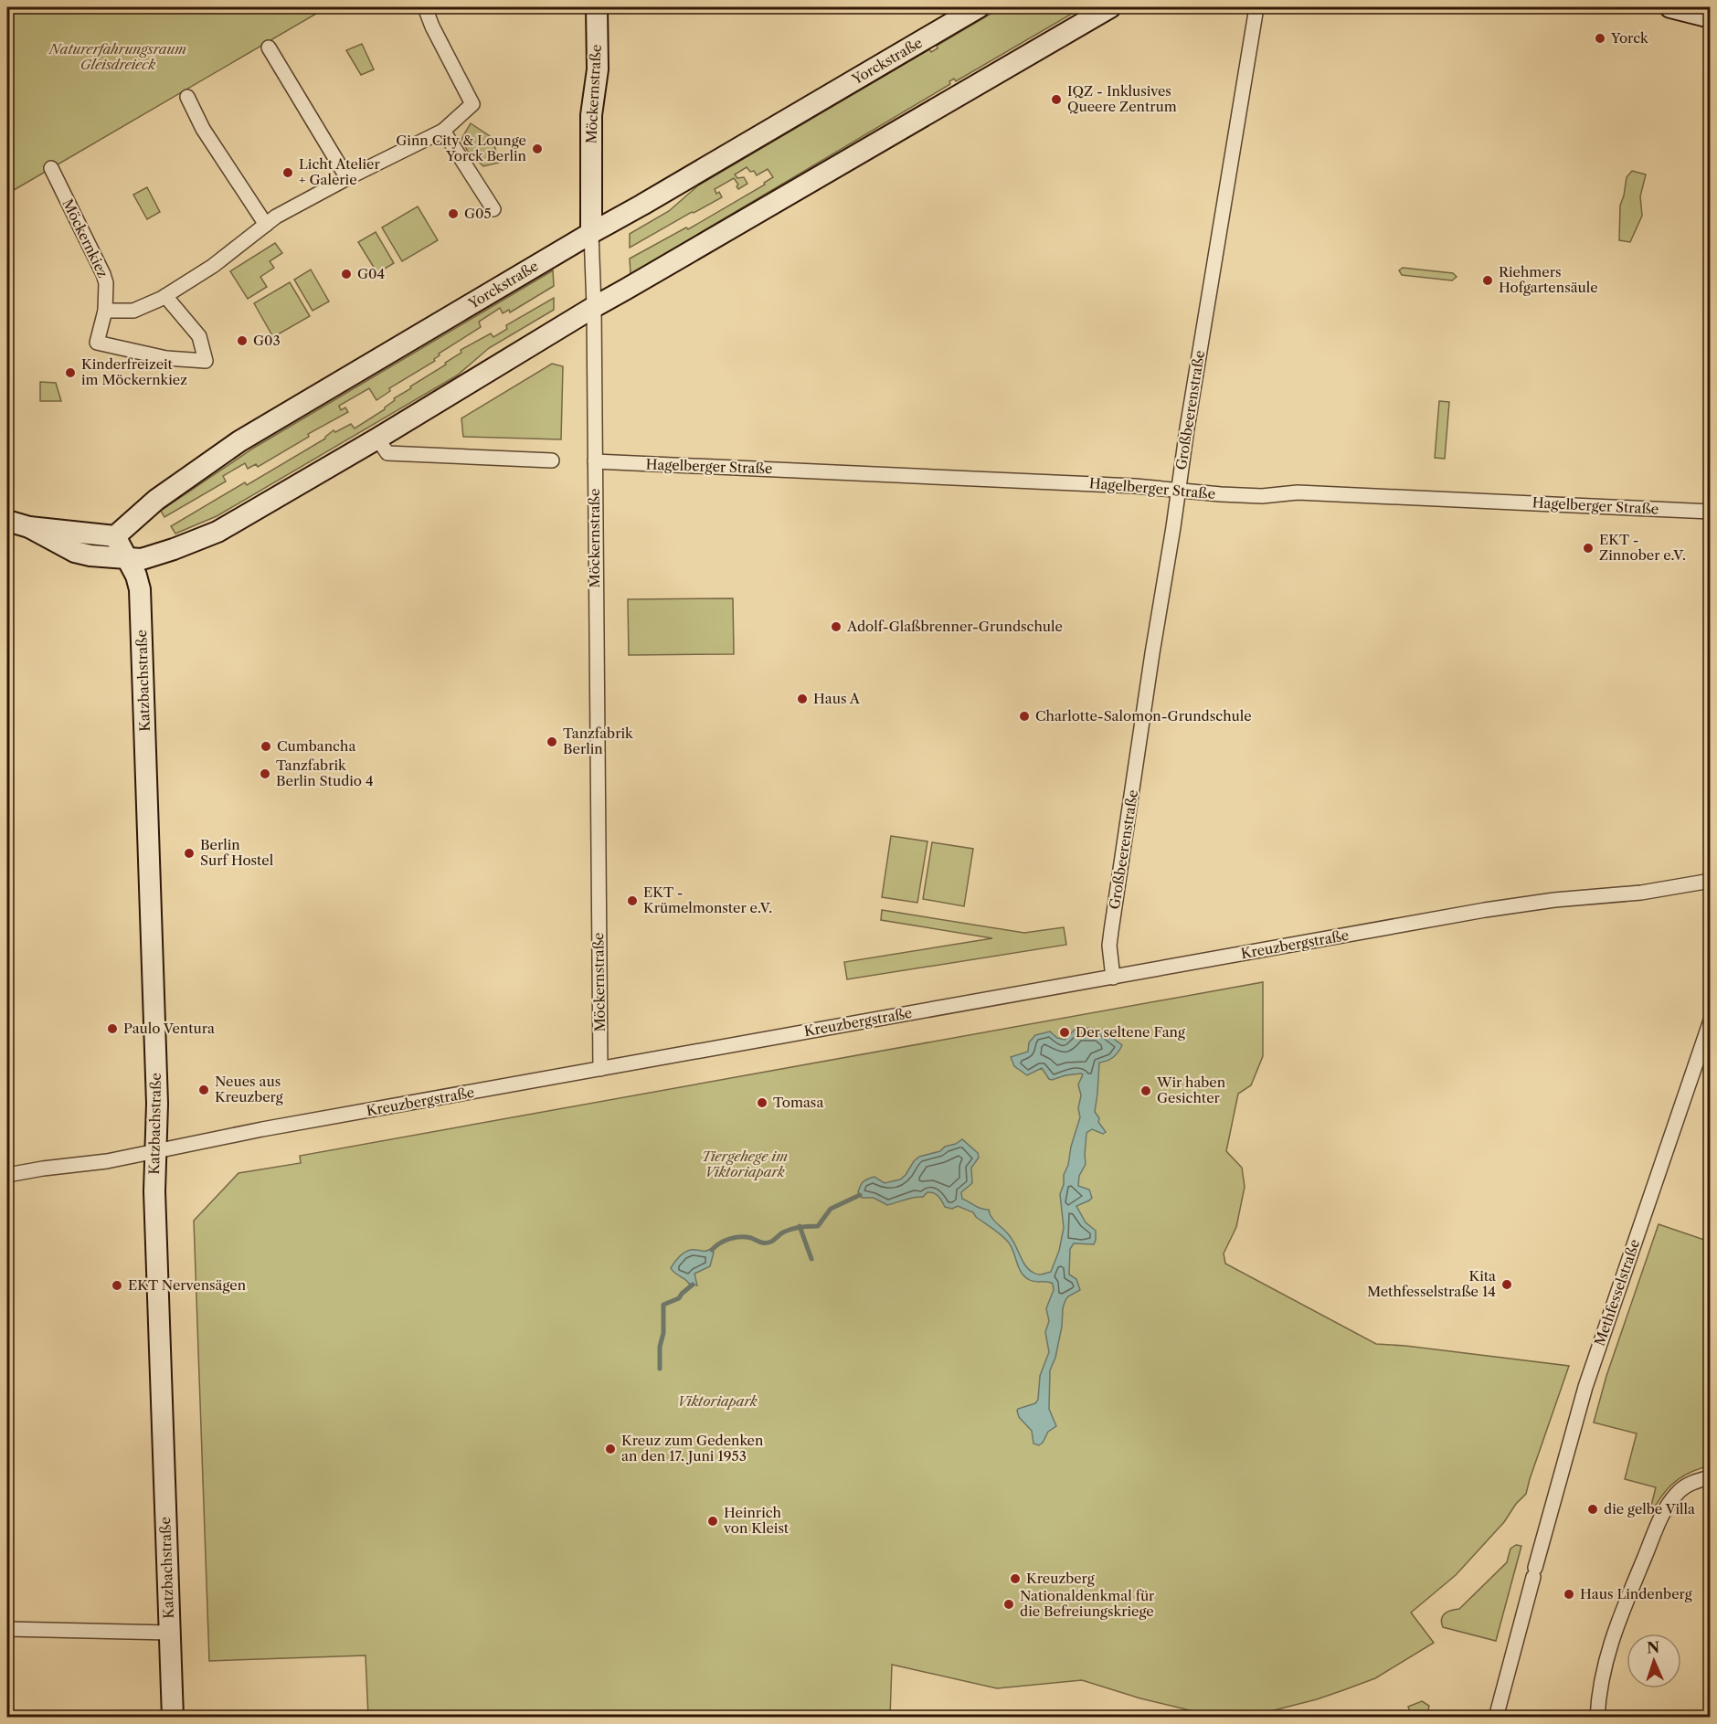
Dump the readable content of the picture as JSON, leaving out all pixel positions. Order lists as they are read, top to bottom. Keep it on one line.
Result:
{"streets":{"main road":["Yorckstraße","Möckernstraße","Katzbachstraße"],"street":["Möckernkiez","Großbeerenstraße","Hagelberger Straße","Kreuzbergstraße","Methfesselstraße"]},"crossings":[["Yorckstraße","Möckernstraße"],["Yorckstraße","Katzbachstraße"],["Möckernstraße","Hagelberger Straße"],["Möckernstraße","Kreuzbergstraße"],["Großbeerenstraße","Hagelberger Straße"],["Großbeerenstraße","Kreuzbergstraße"],["Katzbachstraße","Kreuzbergstraße"]],"parks":["Naturerfahrungsraum Gleisdreieck","Tiergehege im Viktoriapark","Viktoriapark"],"places":["Yorck","IQZ - Inklusives Queere Zentrum","Ginn City & Lounge Yorck Berlin","Licht Atelier + Galerie","G05","G04","Riehmers Hofgartensäule","G03","Kinderfreizeit im Möckernkiez","EKT - Zinnober e.V.","Adolf-Glaßbrenner-Grundschule","Haus A","Charlotte-Salomon-Grundschule","Tanzfabrik Berlin","Cumbancha","Tanzfabrik Berlin Studio 4","Berlin Surf Hostel","EKT - Krümelmonster e.V.","Paulo Ventura","Der seltene Fang","Neues aus Kreuzberg","Wir haben Gesichter","Tomasa","Kita Methfesselstraße 14","EKT Nervensägen","Kreuz zum Gedenken an den 17. Juni 1953","die gelbe Villa","Heinrich von Kleist","Kreuzberg","Haus Lindenberg","Nationaldenkmal für die Befreiungskriege"],"north":"top"}
